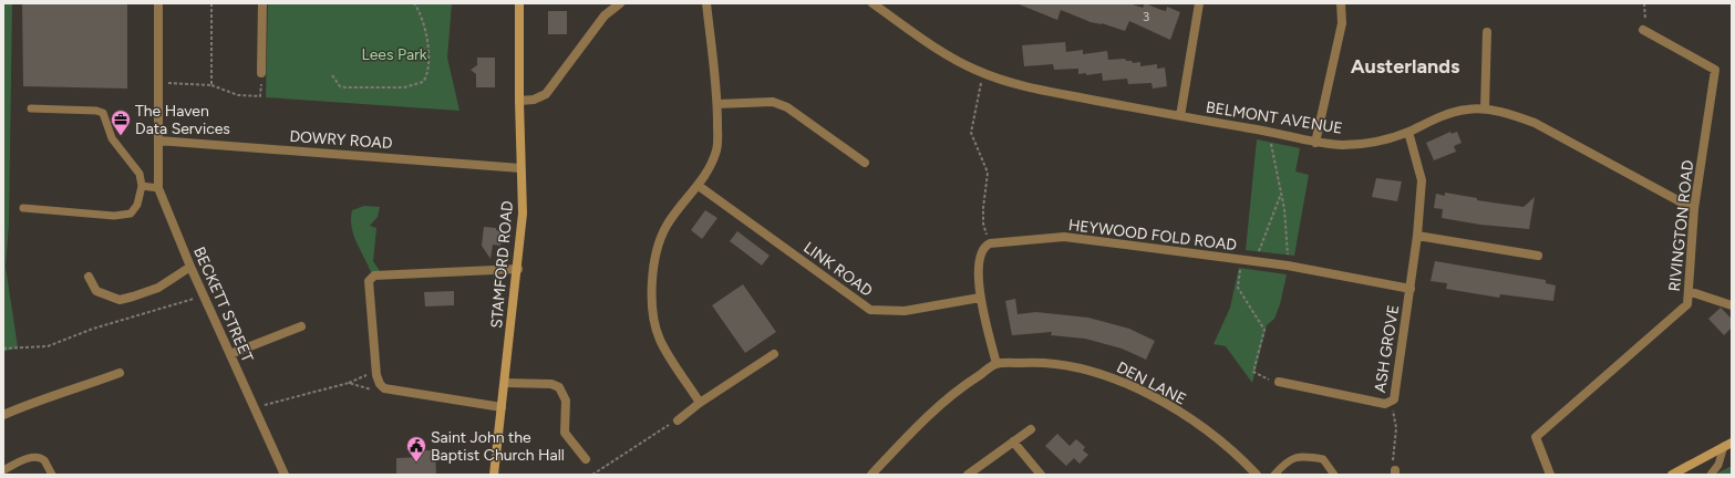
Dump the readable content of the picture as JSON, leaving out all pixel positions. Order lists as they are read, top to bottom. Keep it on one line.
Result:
{"streets":{"street":["BELMONT AVENUE","DOWRY ROAD","RIVINGTON ROAD","HEYWOOD FOLD ROAD","STAMFORD ROAD","LINK ROAD","BECKETT STREET","ASH GROVE","DEN LANE"]},"crossings":[["BELMONT AVENUE","RIVINGTON ROAD"],["BELMONT AVENUE","ASH GROVE"],["DOWRY ROAD","STAMFORD ROAD"],["DOWRY ROAD","BECKETT STREET"],["HEYWOOD FOLD ROAD","ASH GROVE"]],"districts":["Austerlands"],"parks":["Lees Park"],"places":{"office":["The Haven Data Services"],"public building":["Saint John the Baptist Church Hall"]},"house_numbers":["3"]}
